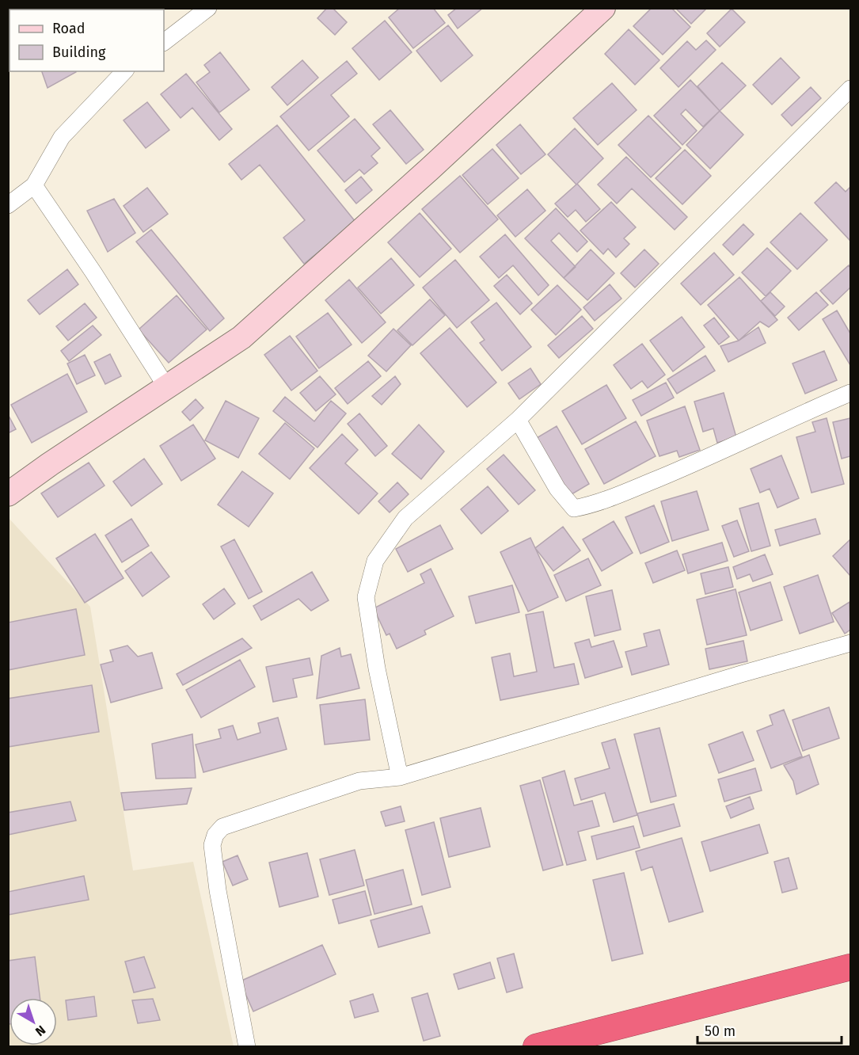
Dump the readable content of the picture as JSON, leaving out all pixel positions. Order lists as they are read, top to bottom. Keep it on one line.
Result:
{"legend":["Road","Building"],"scale_bar":"50 m","north":"bottom right"}
